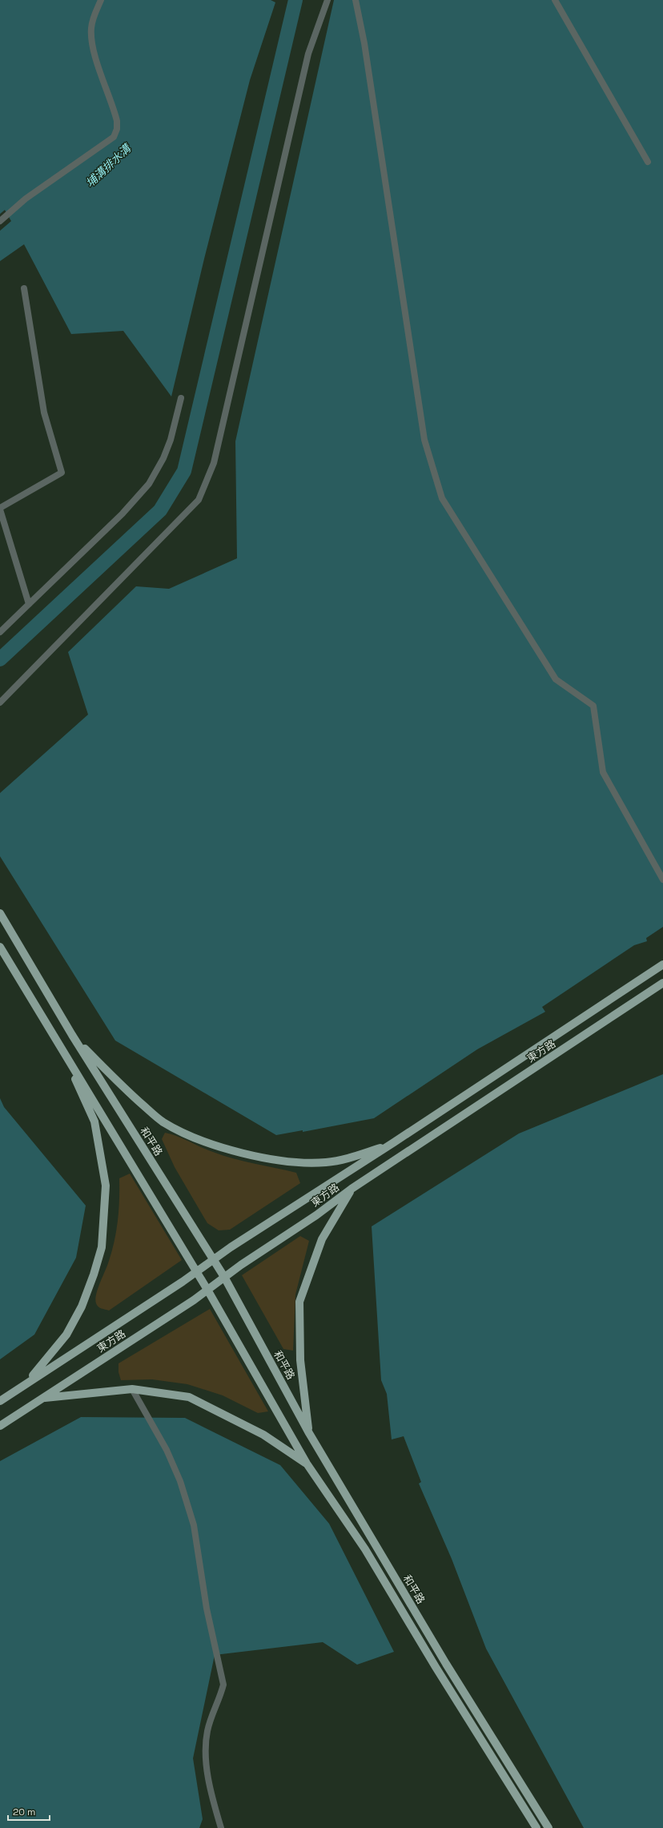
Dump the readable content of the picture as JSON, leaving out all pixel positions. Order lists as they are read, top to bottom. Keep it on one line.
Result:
{"streets":{"main road":["東方路","和平路"]},"crossings":[["東方路","和平路"]],"water":["埔溝排水溝"],"scale_bar":"20 m"}
